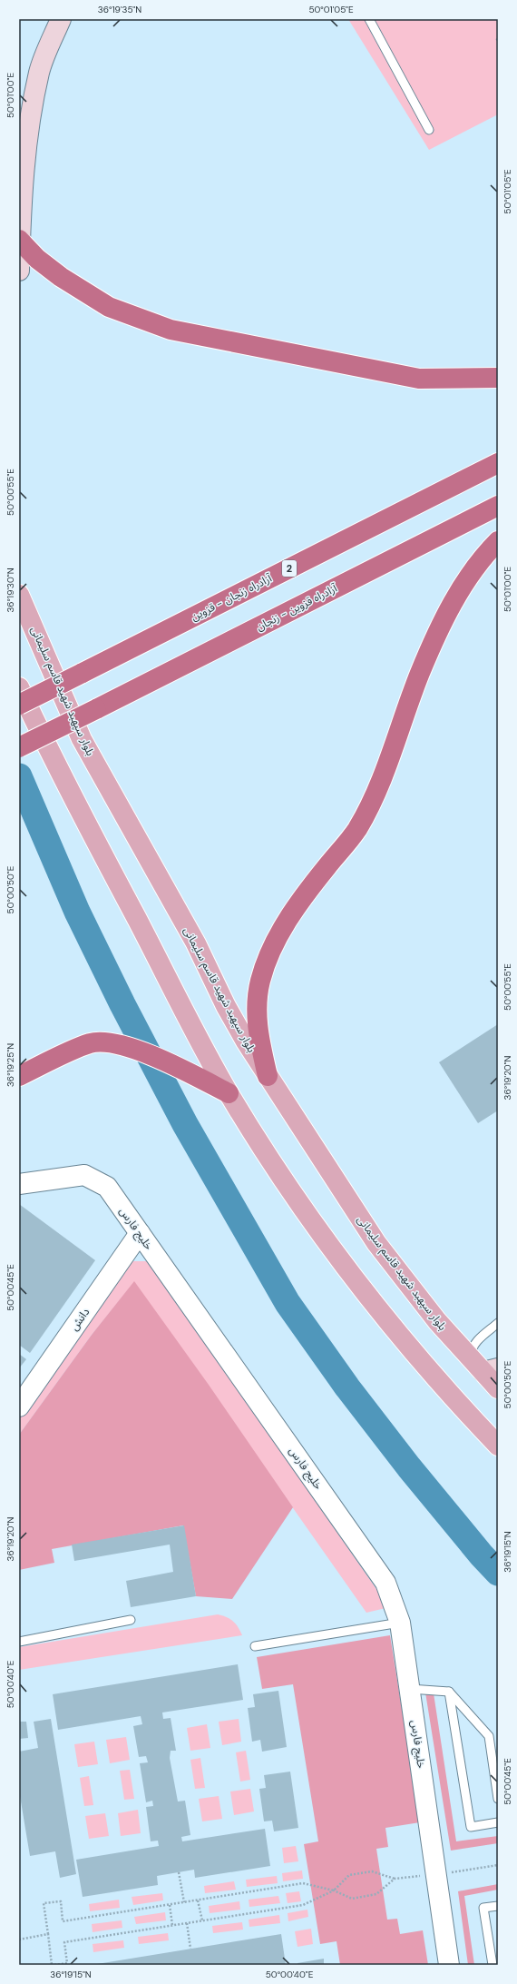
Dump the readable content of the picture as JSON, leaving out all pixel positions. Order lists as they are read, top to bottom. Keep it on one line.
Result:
{"streets":{"highway":["2","آزادراه زنجان - قزوین","آزادراه قزوین - زنجان"],"main road":["بلوار سپهبد شهید قاسم سلیمانی"],"street":["خلیج فارس","دانش"]},"crossings":[["خلیج فارس","دانش"]],"coordinates":["36°19'35\"N","50°01'05\"E","50°01'00\"E","50°00'55\"E","36°19'30\"N","50°00'50\"E","36°19'25\"N","36°19'20\"N","50°00'45\"E","36°19'15\"N","50°00'40\"E"]}
